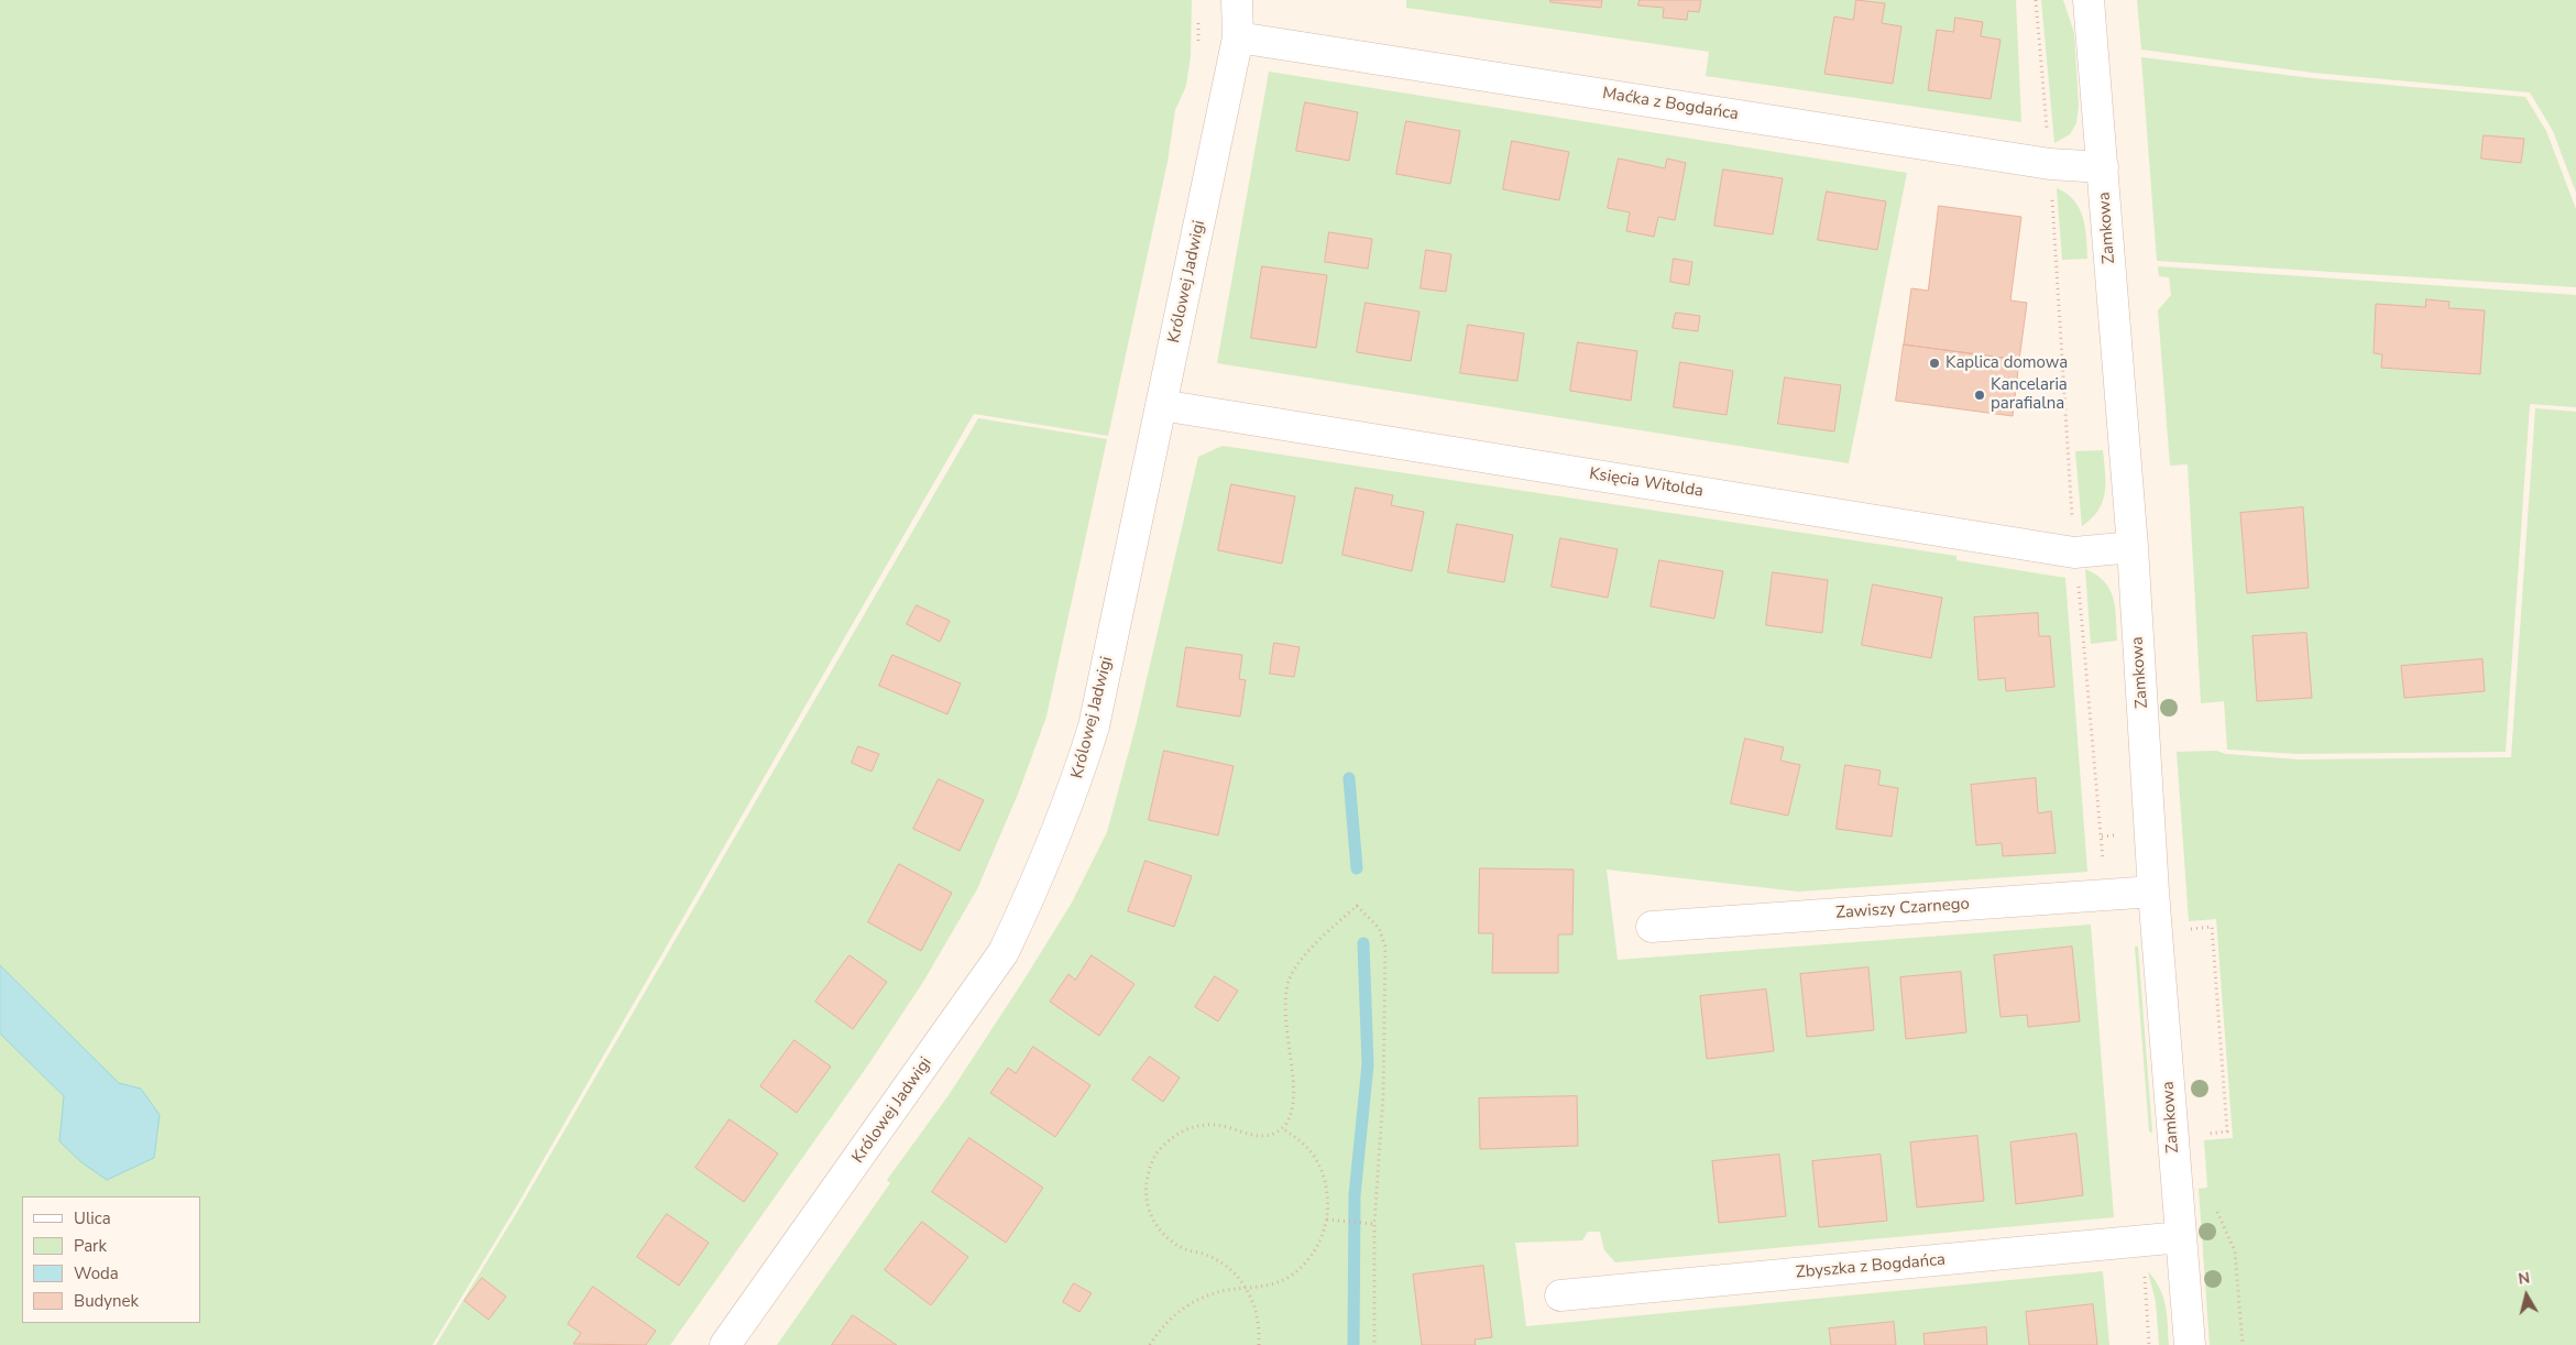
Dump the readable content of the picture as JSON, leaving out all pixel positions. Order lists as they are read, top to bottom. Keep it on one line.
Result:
{"streets":{"street":["Maćka z Bogdańca","Zamkowa","Królowej Jadwigi","Księcia Witolda","Zawiszy Czarnego","Zbyszka z Bogdańca"]},"crossings":[["Maćka z Bogdańca","Zamkowa"],["Maćka z Bogdańca","Królowej Jadwigi"],["Zamkowa","Księcia Witolda"],["Zamkowa","Zawiszy Czarnego"],["Zamkowa","Zbyszka z Bogdańca"],["Królowej Jadwigi","Księcia Witolda"]],"places":["Kaplica domowa","Kancelaria parafialna"],"legend":["Ulica","Park","Woda","Budynek"],"north":"top"}
